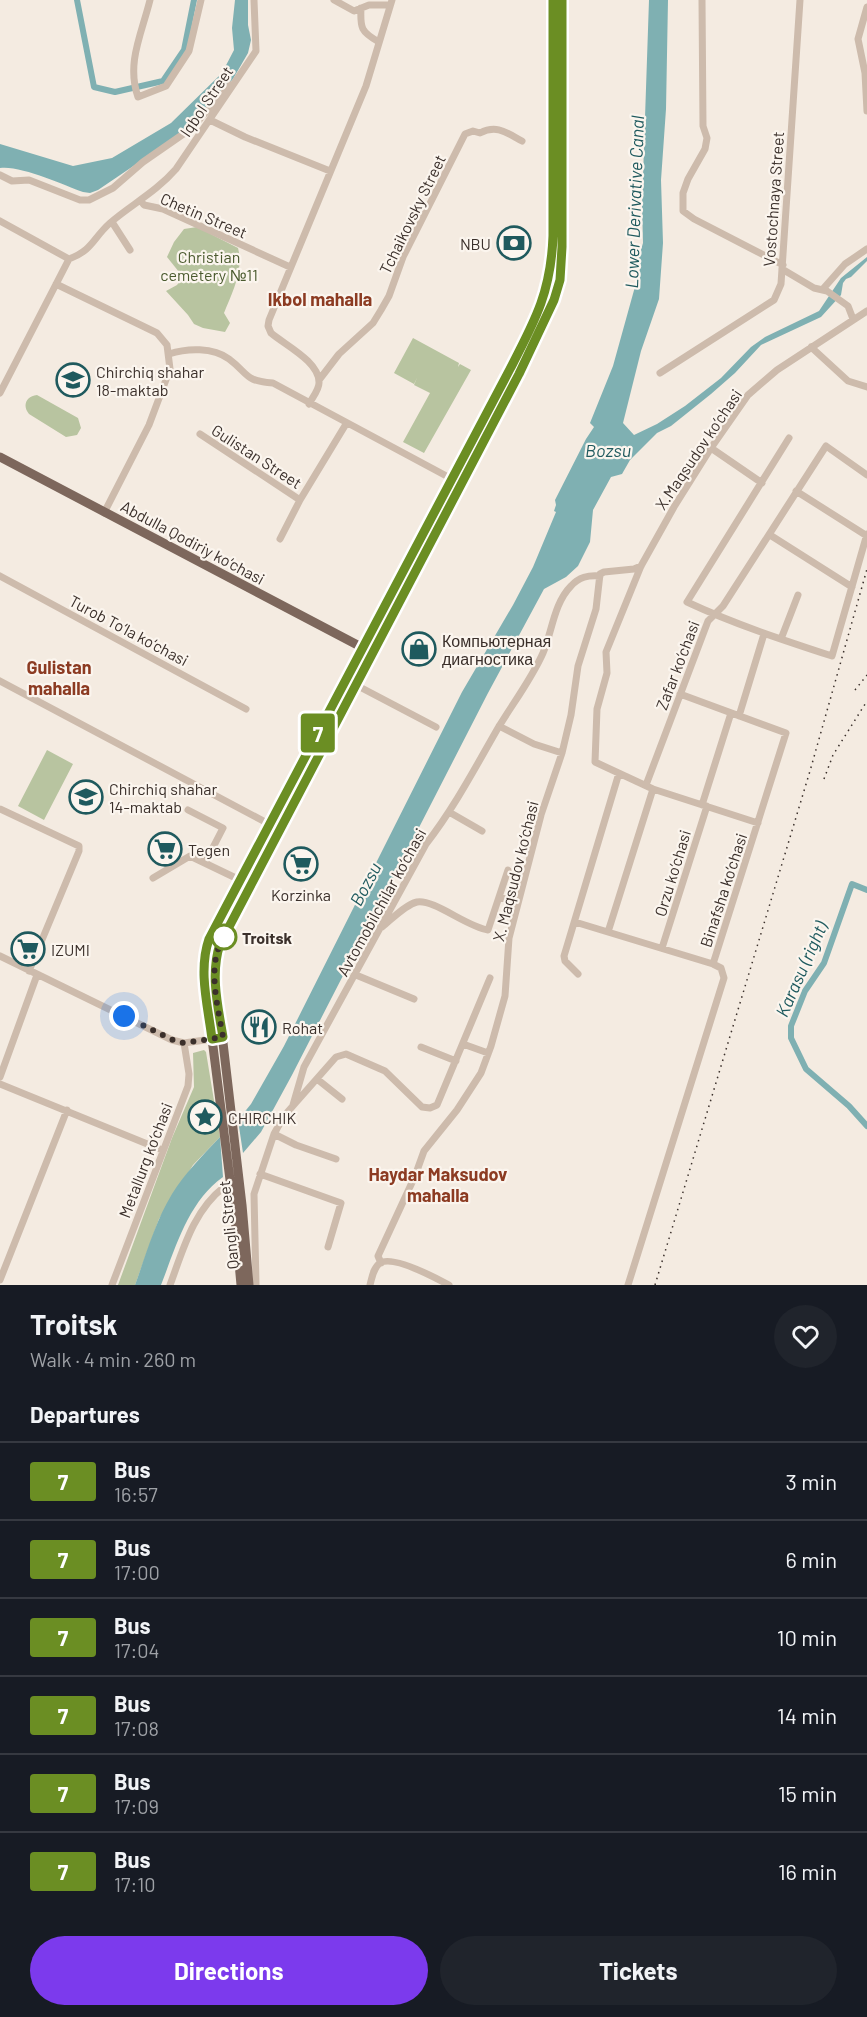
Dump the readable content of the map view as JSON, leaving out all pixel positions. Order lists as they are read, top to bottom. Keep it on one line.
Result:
{"streets":{"main road":["Abdulla Qodiriy ko‘chasi","Qangli Street"],"street":["Iqbol Street","Vostochnaya Street","Tchaikovsky Street","Chetin Street","X.Maqsudov ko‘chasi","Gulistan Street","Turob To‘la ko‘chasi","Zafar ko‘chasi","X. Maqsudov ko‘chasi","Orzu ko‘chasi","Binafsha ko‘chasi","Avtomobilchilar ko‘chasi","Metallurg ko‘chasi"]},"crossings":[["Iqbol Street","Chetin Street"],["Abdulla Qodiriy ko‘chasi","Qangli Street"],["X. Maqsudov ko‘chasi","Avtomobilchilar ko‘chasi"]],"districts":["Ikbol mahalla","Gulistan mahalla","Haydar Maksudov mahalla"],"water":["Lower Derivative Canal","Bozsu","Karasu (right)"],"parks":["Christian cemetery №11"],"places":{"bank":["NBU"],"school or university":["Chirchiq shahar 18-maktab","Chirchiq shahar 14-maktab"],"shop":["Компьютерная диагностика"],"supermarket":["Tegen","Korzinka","IZUMI"],"other":["Troitsk"],"restaurant":["Rohat"],"place":["CHIRCHIK"]},"lines":["bus line 7"],"page":{"on_map":"7","heading":[["Troitsk","Walk · 4 min · 260 m"],"Departures"],"list":[{"mark":"7","name":"Bus","note":"16:57","value":"3 min"},{"mark":"7","name":"Bus","note":"17:00","value":"6 min"},{"mark":"7","name":"Bus","note":"17:04","value":"10 min"},{"mark":"7","name":"Bus","note":"17:08","value":"14 min"},{"mark":"7","name":"Bus","note":"17:09","value":"15 min"},{"mark":"7","name":"Bus","note":"17:10","value":"16 min"}],"buttons":["Directions","Tickets"]}}
